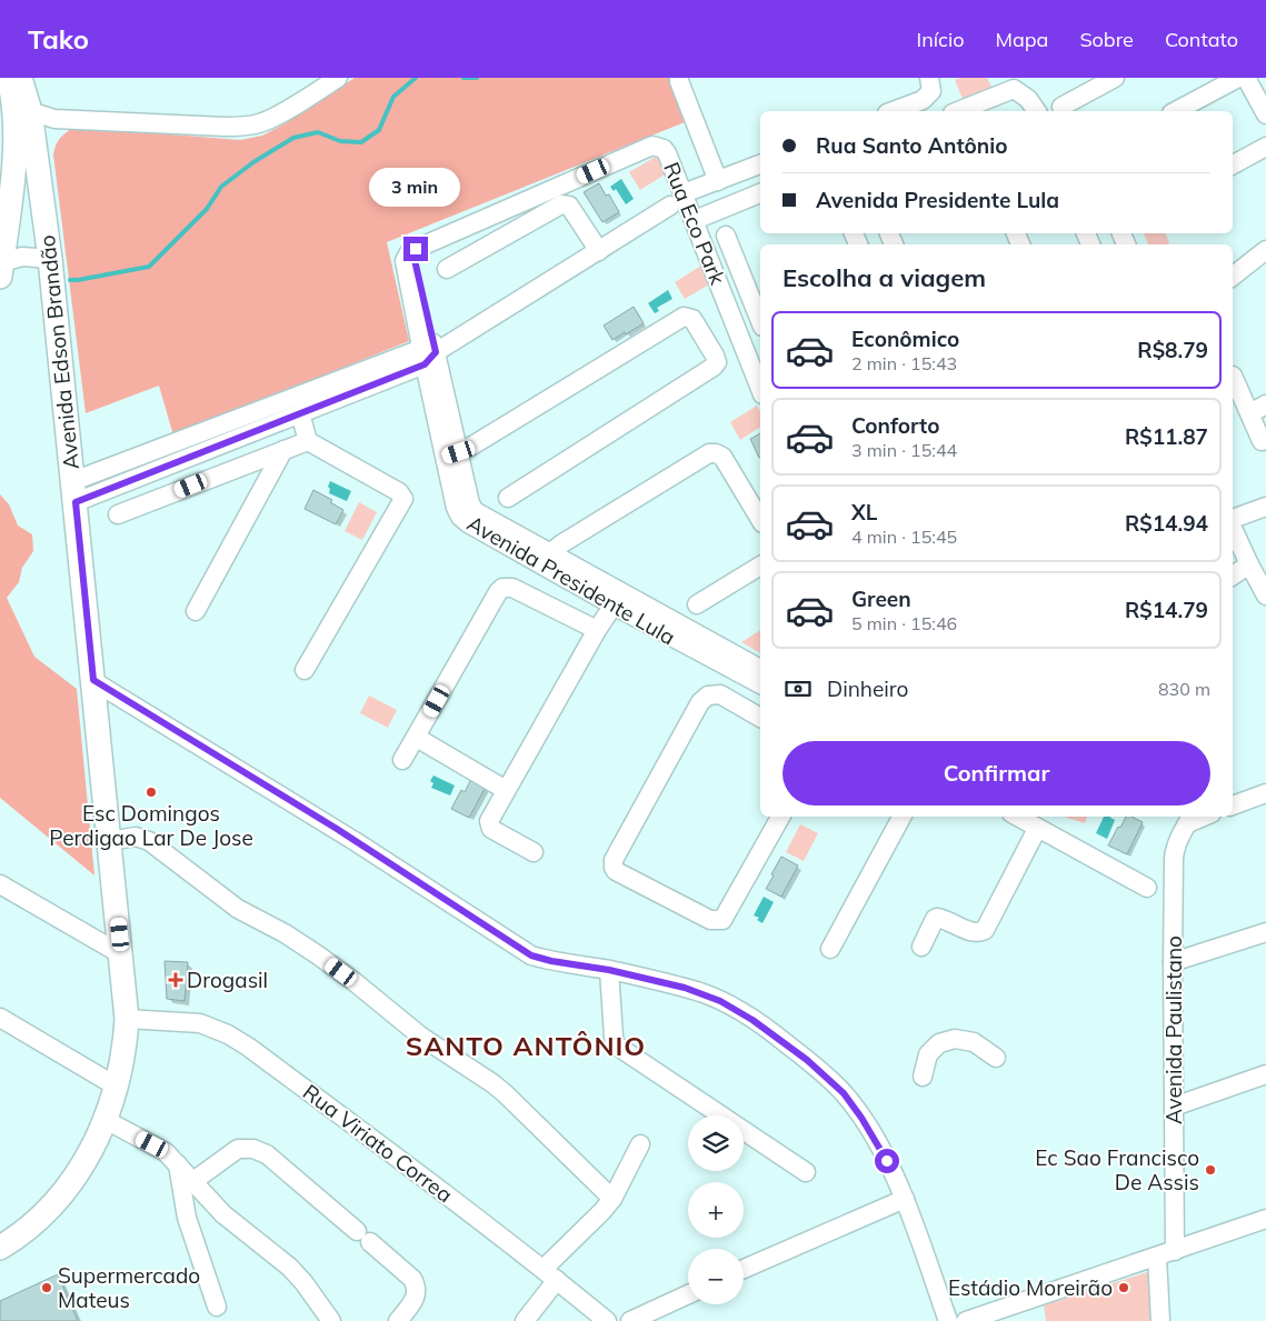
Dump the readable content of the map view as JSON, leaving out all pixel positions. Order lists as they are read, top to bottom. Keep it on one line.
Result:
{"streets":{"main road":["Avenida Edson Brandão"],"street":["Rua Eco Park","Avenida Presidente Lula","Avenida Paulistano","Rua Viriato Correa"]},"crossings":[["Rua Eco Park","Avenida Presidente Lula"],["Avenida Edson Brandão","Rua Viriato Correa"]],"districts":["SANTO ANTÔNIO"],"places":{"other":["Esc Domingos Perdigao Lar De Jose","Ec Sao Francisco De Assis","Supermercado Mateus","Estádio Moreirão"],"health":["Drogasil"]},"page":{"header":"Tako","nav":["Início","Mapa","Sobre","Contato"],"banner":["Rua Santo Antônio","Avenida Presidente Lula"],"bubble":"3 min","heading":"Escolha a viagem","list":[{"name":"Econômico","note":"2 min · 15:43","value":"R$8.79"},{"name":"Conforto","note":"3 min · 15:44","value":"R$11.87"},{"name":"XL","note":"4 min · 15:45","value":"R$14.94"},{"name":"Green","note":"5 min · 15:46","value":"R$14.79"}],"pay":["Dinheiro","830 m"],"buttons":"Confirmar","map_buttons":["+","−"]}}
